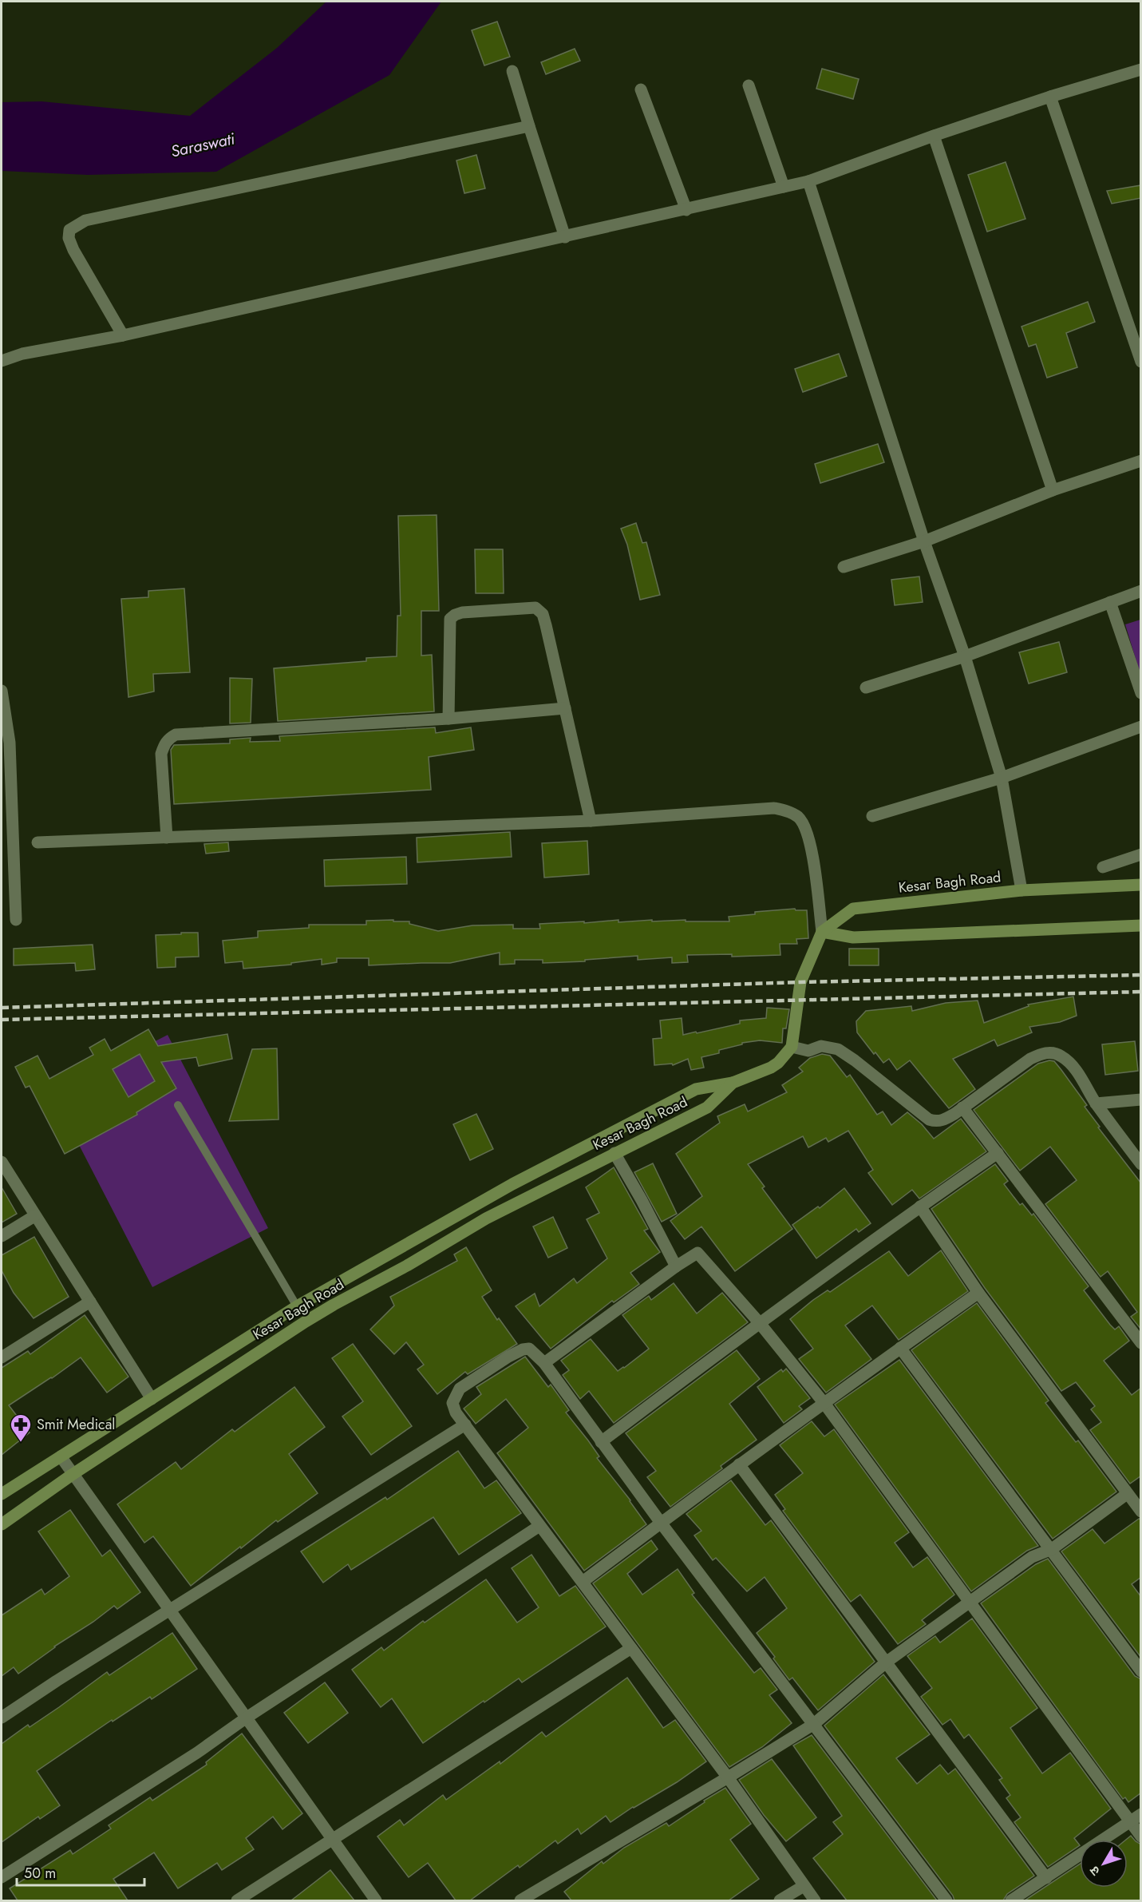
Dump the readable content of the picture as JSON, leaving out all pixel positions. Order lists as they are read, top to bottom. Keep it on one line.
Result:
{"streets":{"main road":["Kesar Bagh Road"]},"water":["Saraswati"],"places":{"pharmacy":["Smit Medical"]},"scale_bar":"50 m","north":"bottom left"}
